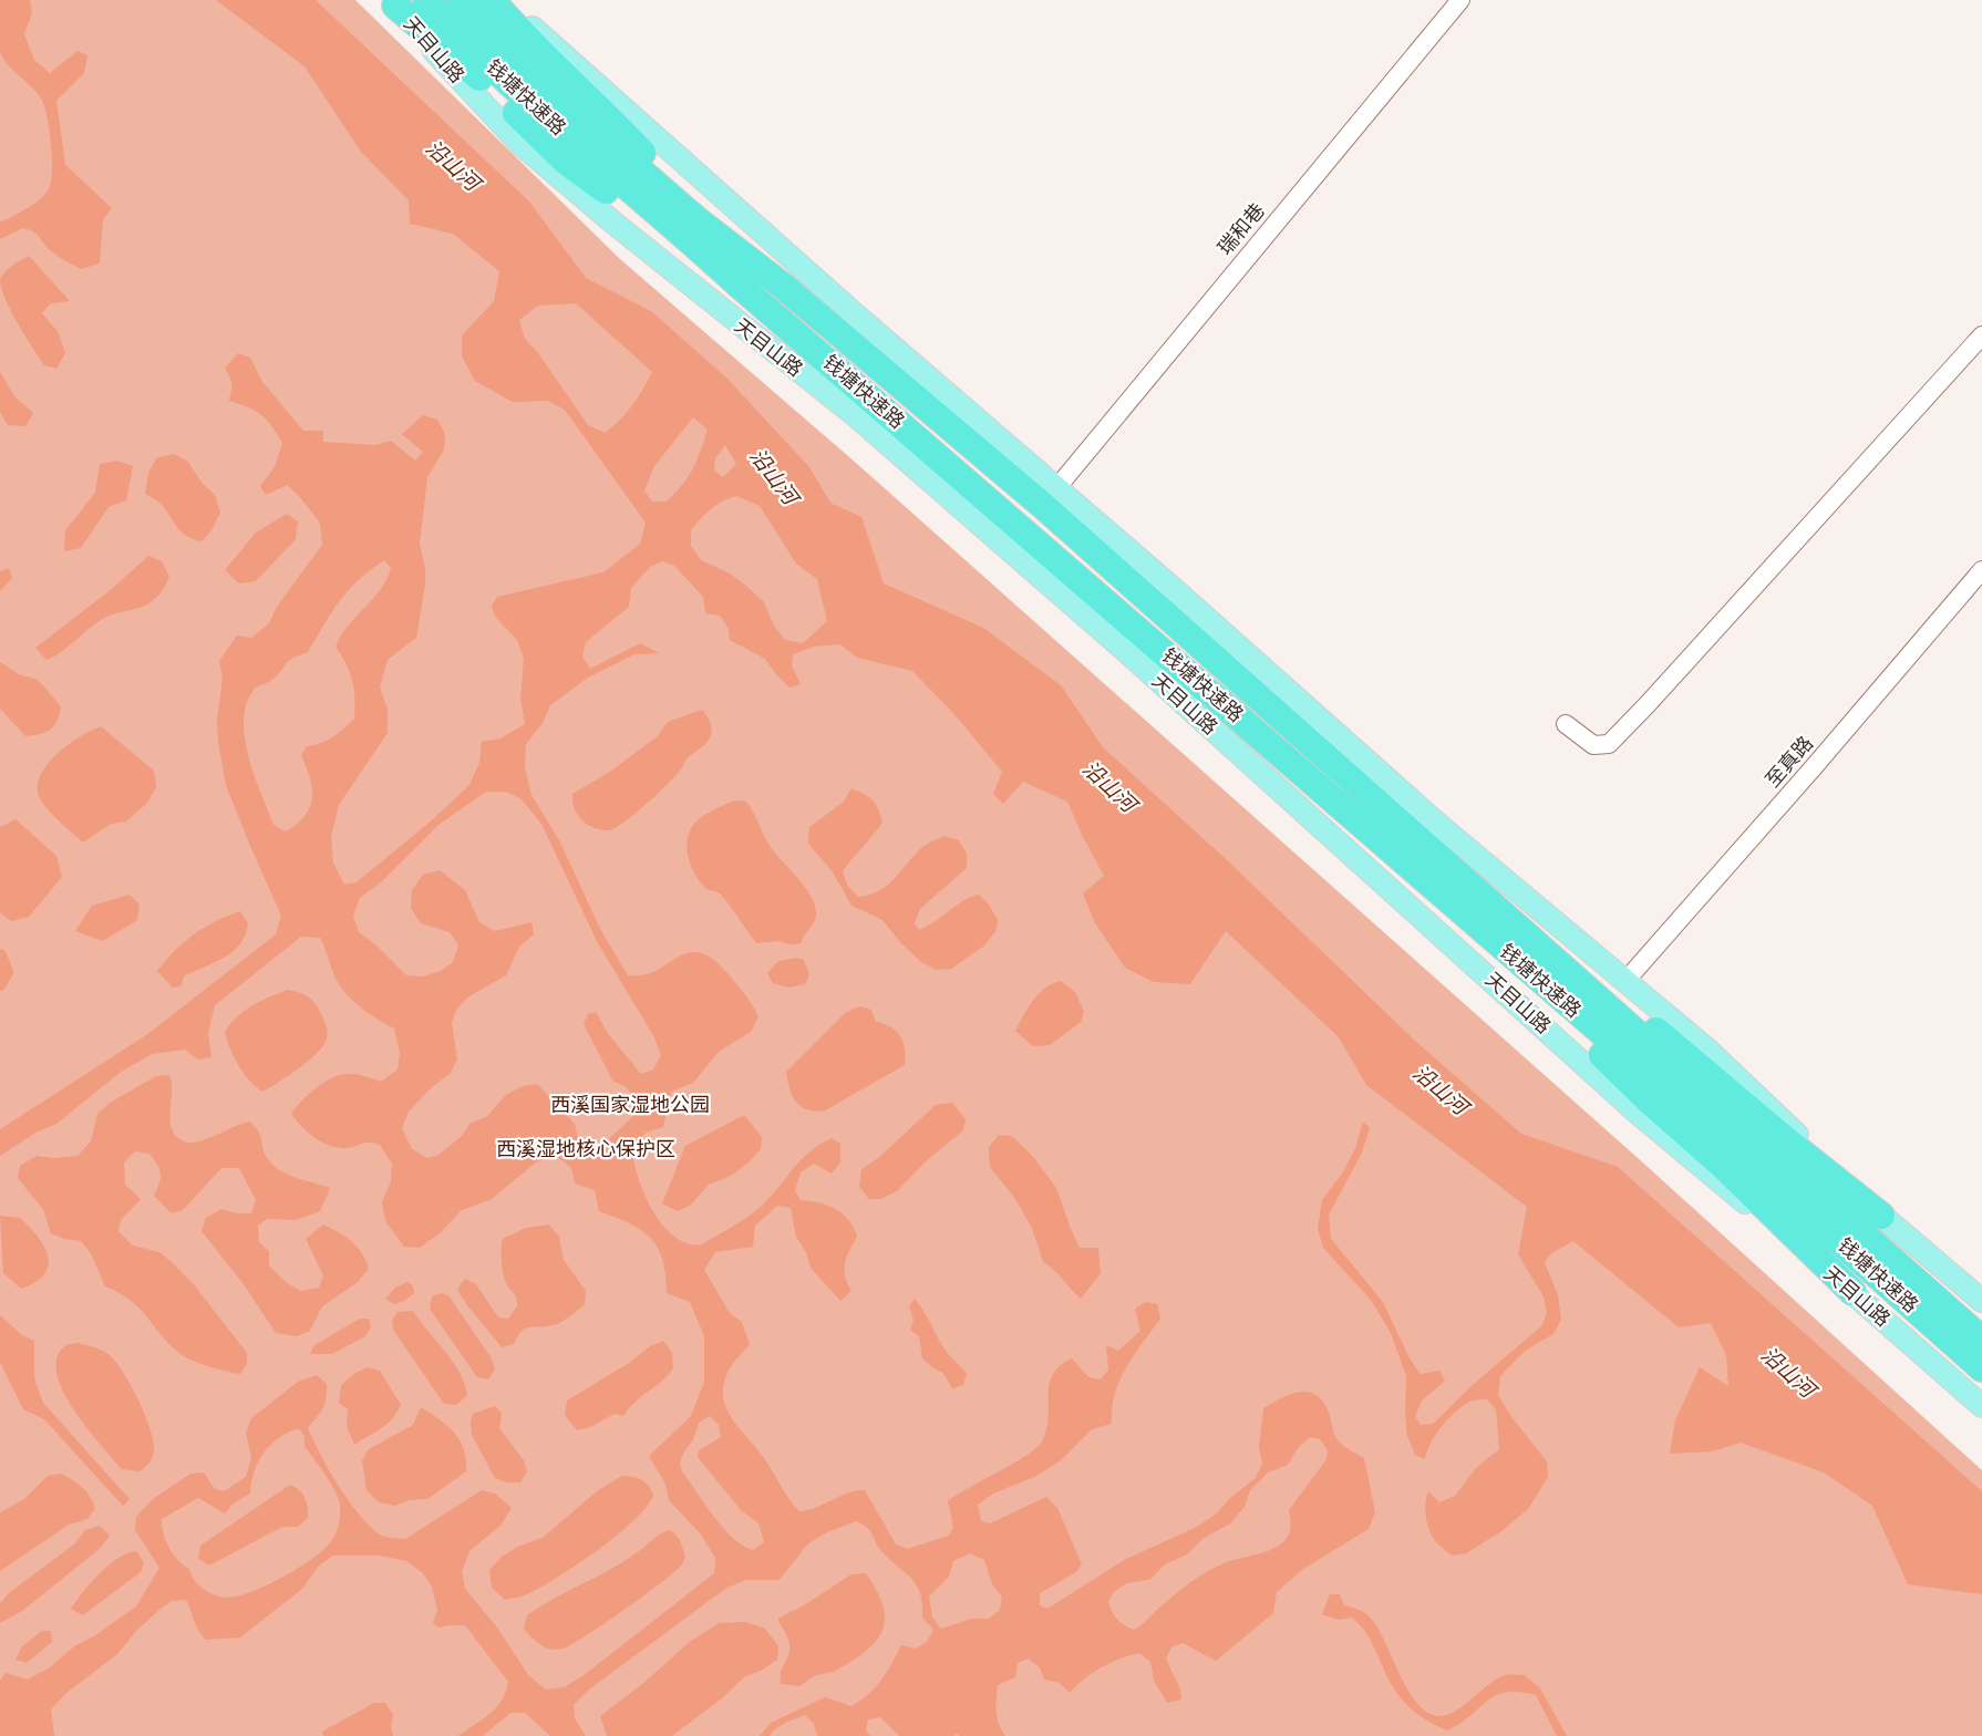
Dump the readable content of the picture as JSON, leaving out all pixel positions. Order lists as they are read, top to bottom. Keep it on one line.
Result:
{"streets":{"highway":["钱塘快速路"],"main road":["天目山路"],"street":["瑞和巷","至真路"]},"water":["沿山河"],"parks":["西溪国家湿地公园","西溪湿地核心保护区"]}
